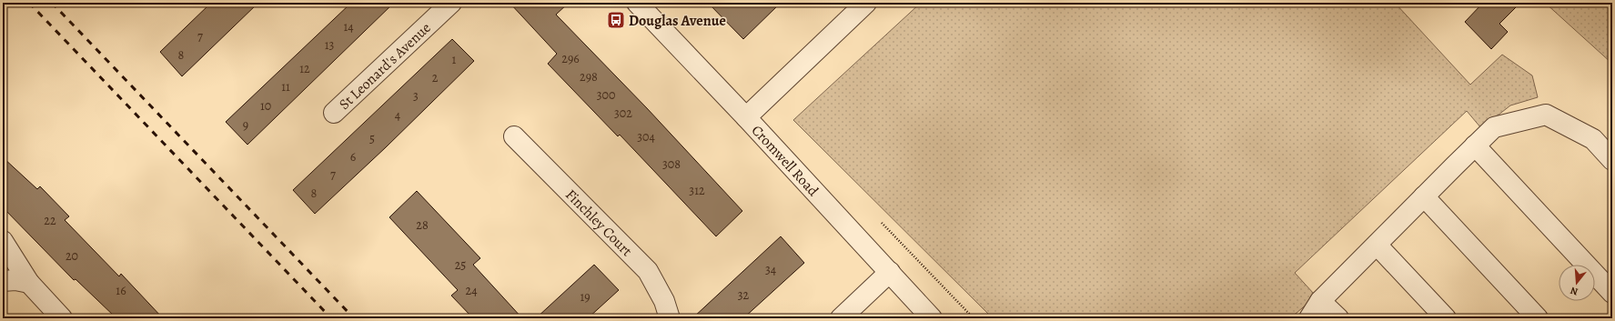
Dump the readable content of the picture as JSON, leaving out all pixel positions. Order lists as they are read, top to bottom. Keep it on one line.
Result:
{"streets":{"street":["St Leonard's Avenue","Cromwell Road","Finchley Court"]},"places":{"bus stop":["Douglas Avenue"]},"house_numbers":["14","7","13","8","296","1","12","298","2","11","300","3","10","302","4","9","304","5","6","308","7","312","8","22","28","20","25","34","16","24","32","19"],"north":"bottom"}
